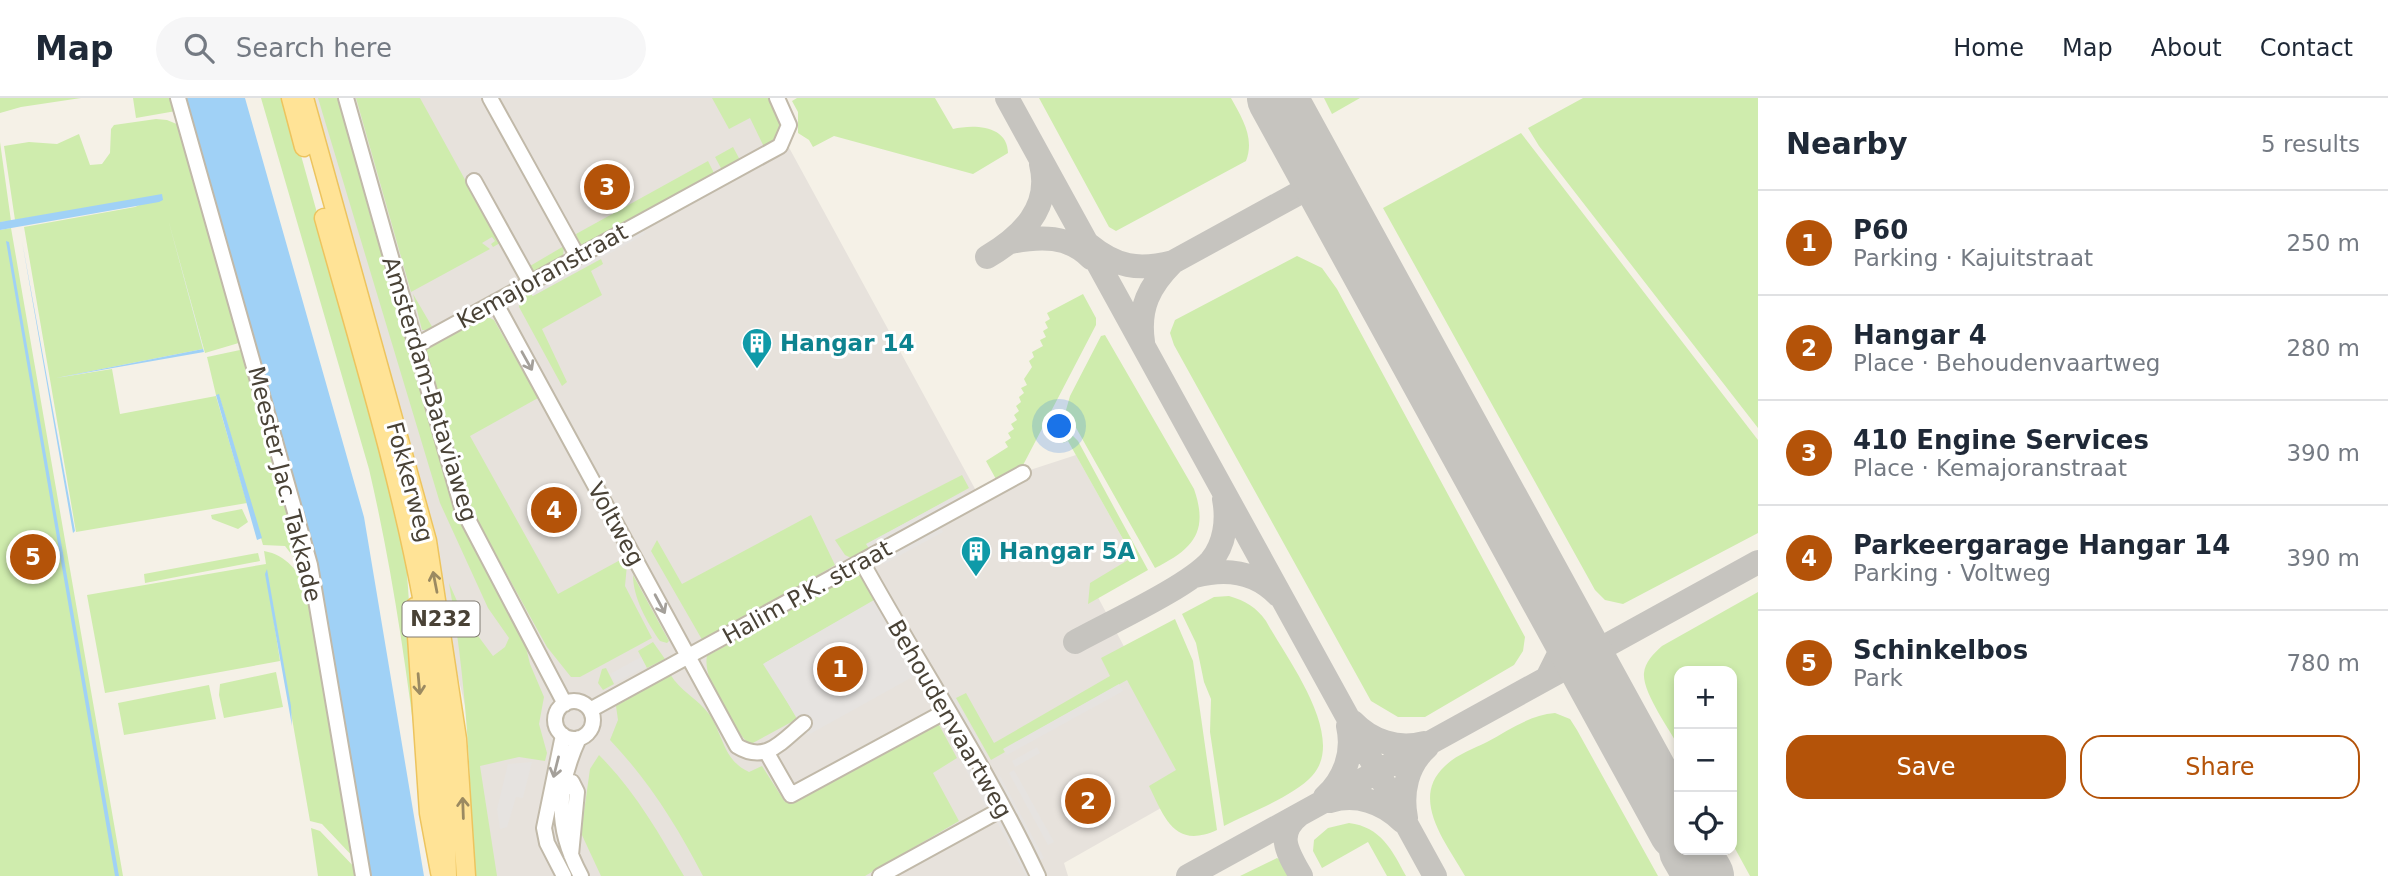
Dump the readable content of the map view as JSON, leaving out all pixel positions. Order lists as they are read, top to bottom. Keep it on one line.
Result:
{"streets":{"main road":["Fokkerweg","N232"],"street":["Kemajoranstraat","Amsterdam-Bataviaweg","Meester Jac. Takkade","Voltweg","Halim P.K. straat","Behoudenvaartweg"]},"crossings":[["Kemajoranstraat","Amsterdam-Bataviaweg"],["Kemajoranstraat","Voltweg"],["Amsterdam-Bataviaweg","Halim P.K. straat"],["Fokkerweg","N232"],["Voltweg","Halim P.K. straat"],["Halim P.K. straat","Behoudenvaartweg"]],"one_way":["Voltweg"],"places":{"building":["Hangar 14","Hangar 5A"]},"page":{"header":"Map","search":"Search here","nav":["Home","Map","About","Contact"],"heading":["Nearby","5 results"],"pins":["3","4","5","1","2"],"list":[{"mark":"1","name":"P60","note":"Parking · Kajuitstraat","value":"250 m"},{"mark":"2","name":"Hangar 4","note":"Place · Behoudenvaartweg","value":"280 m"},{"mark":"3","name":"410 Engine Services","note":"Place · Kemajoranstraat","value":"390 m"},{"mark":"4","name":"Parkeergarage Hangar 14","note":"Parking · Voltweg","value":"390 m"},{"mark":"5","name":"Schinkelbos","note":"Park","value":"780 m"}],"map_buttons":["+","−"],"buttons":["Save","Share"]}}
